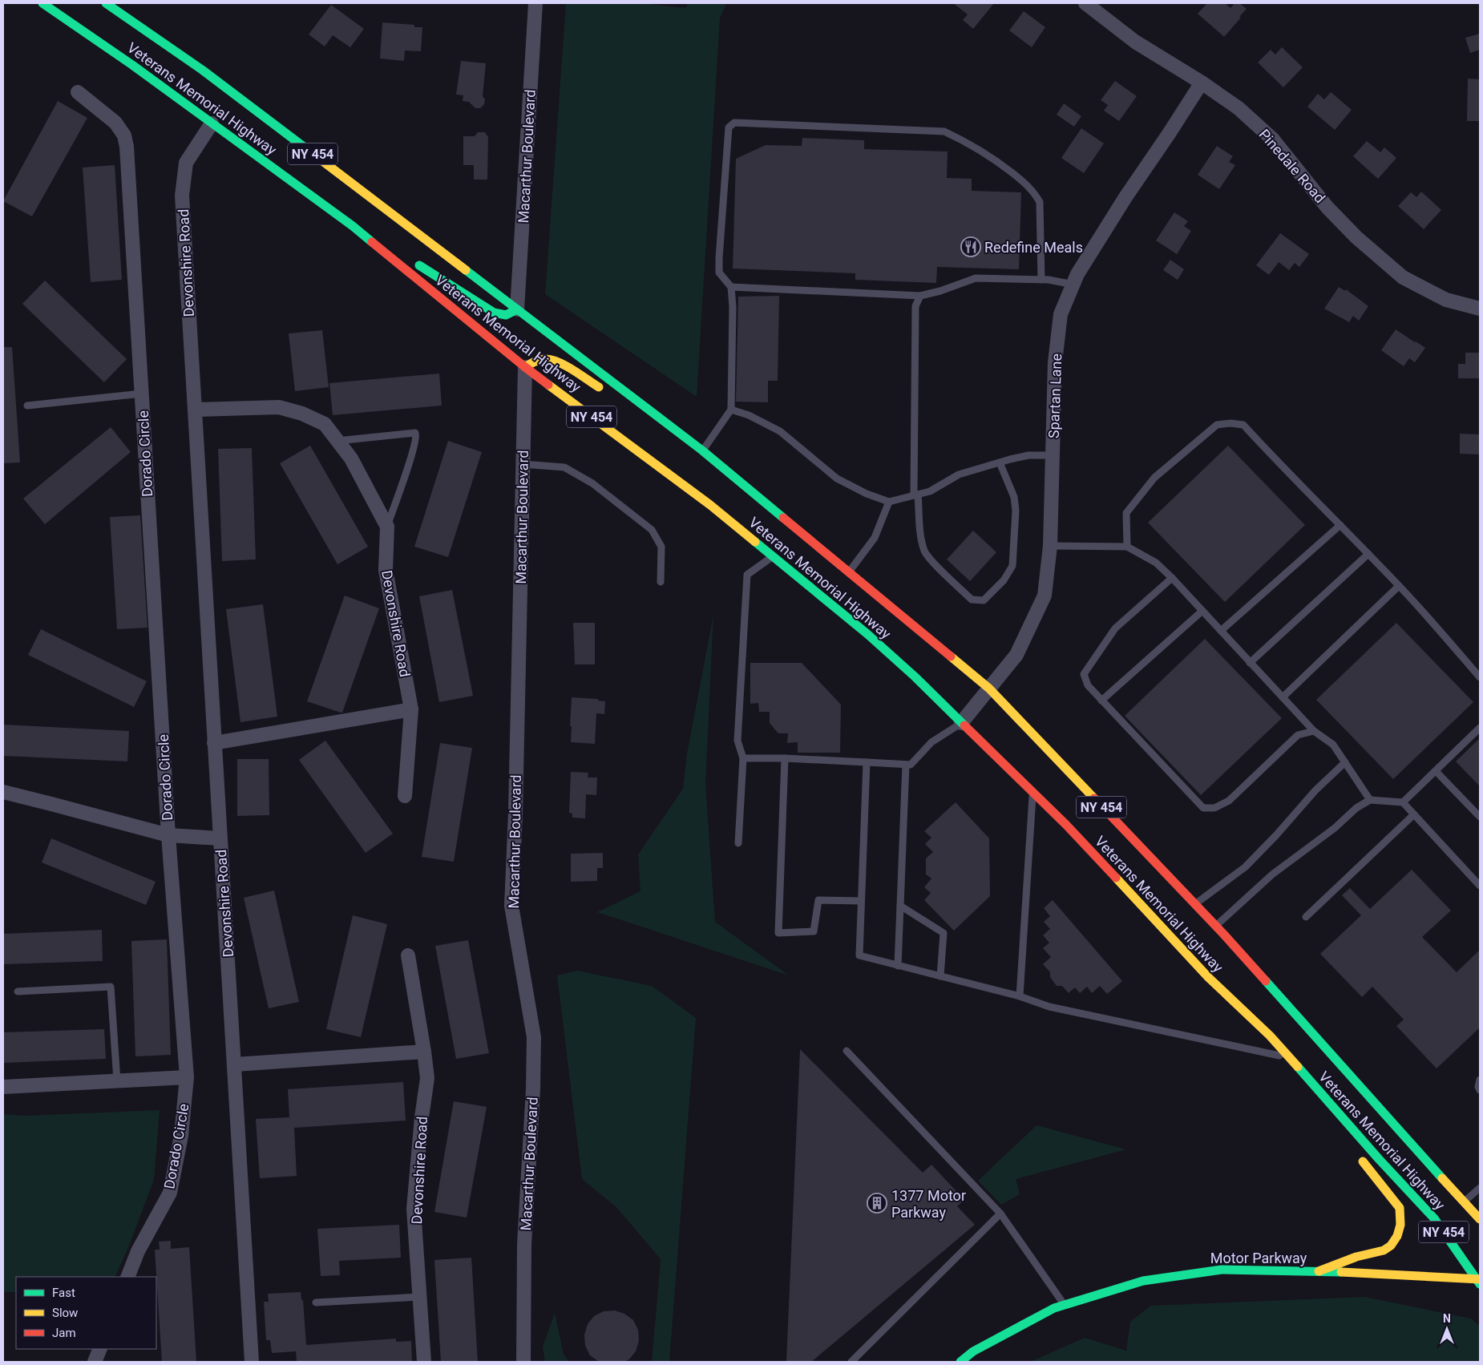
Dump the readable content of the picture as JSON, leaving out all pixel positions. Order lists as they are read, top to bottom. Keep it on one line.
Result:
{"streets":{"main road":["Veterans Memorial Highway","NY 454","Motor Parkway"],"street":["Macarthur Boulevard","Pinedale Road","Devonshire Road","Spartan Lane","Dorado Circle"]},"crossings":[["Veterans Memorial Highway","Macarthur Boulevard"],["Veterans Memorial Highway","Devonshire Road"],["Veterans Memorial Highway","Spartan Lane"],["Veterans Memorial Highway","Motor Parkway"],["Pinedale Road","Spartan Lane"]],"places":{"restaurant":["Redefine Meals"],"building":["1377 Motor Parkway"]},"legend":["Fast","Slow","Jam"],"north":"top"}
